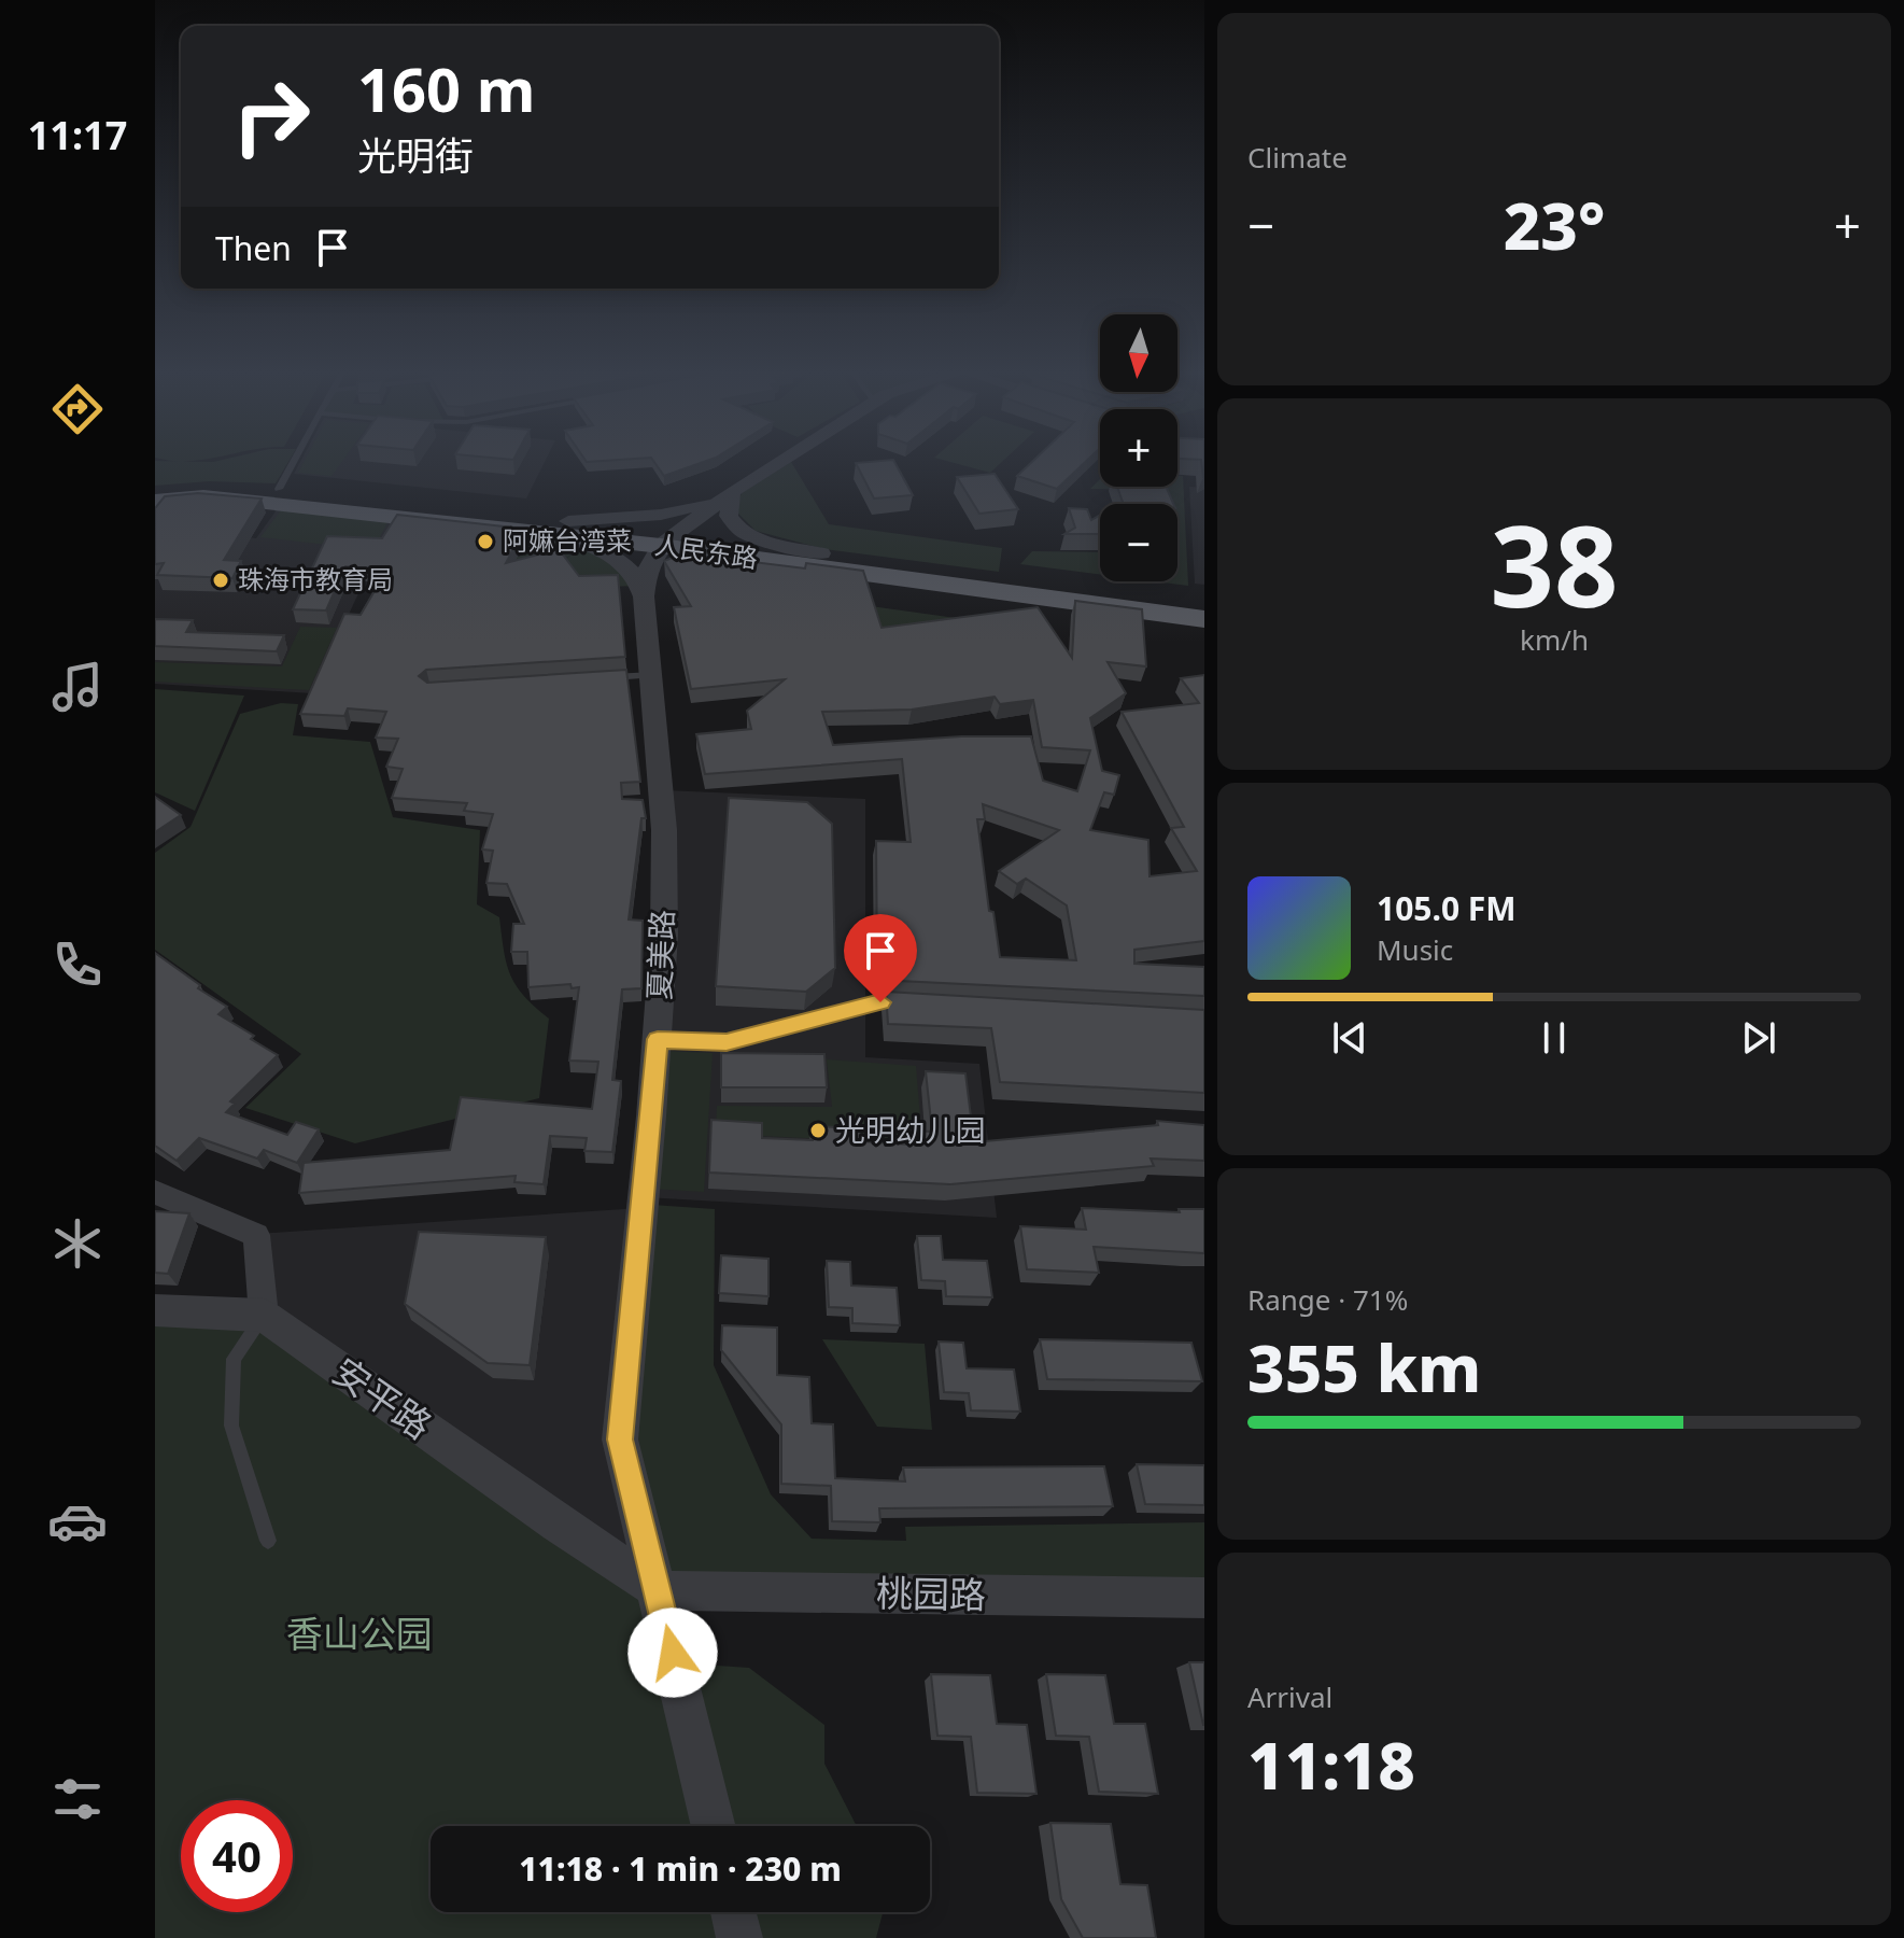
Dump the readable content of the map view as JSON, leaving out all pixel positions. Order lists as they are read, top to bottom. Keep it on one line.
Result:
{"streets":{"main road":["人民东路"],"street":["夏美路","安平路","桃园路"]},"crossings":[["人民东路","夏美路"],["夏美路","安平路"],["夏美路","桃园路"],["安平路","桃园路"]],"parks":["香山公园"],"places":["阿嫲台湾菜","珠海市教育局","光明幼儿园"],"north":"bottom","page":{"tabs":"11:17","tile":["Climate",["38","km/h"],["Range · 71%","355 km"],["Arrival","11:18"]],"turn":["160 m","光明街"],"heat":["−","23°","+"],"then":"Then","map_buttons":["+","−"],"song":["105.0 FM","Music"],"limit":"40","trip":"11:18 · 1 min · 230 m"}}
